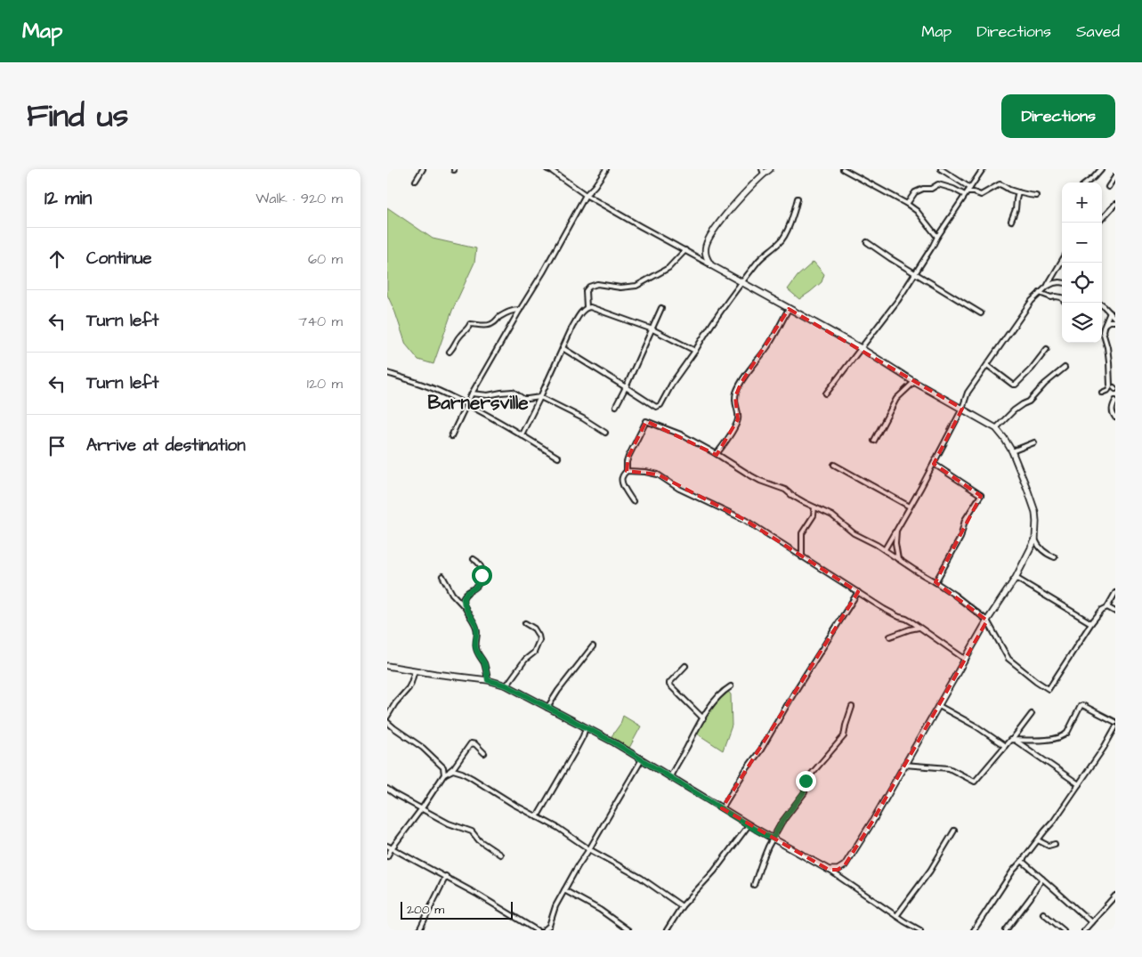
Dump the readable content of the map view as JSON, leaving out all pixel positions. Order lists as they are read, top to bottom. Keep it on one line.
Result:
{"districts":["Barnersville"],"scale_bar":"200 m","page":{"header":"Map","nav":["Map","Directions","Saved"],"title":"Find us","buttons":"Directions","heading":["12 min","Walk · 920 m"],"map_buttons":["+","−"],"list":[["Continue","60 m"],["Turn left","740 m"],["Turn left","120 m"],"Arrive at destination"],"scale":"200 m"}}
